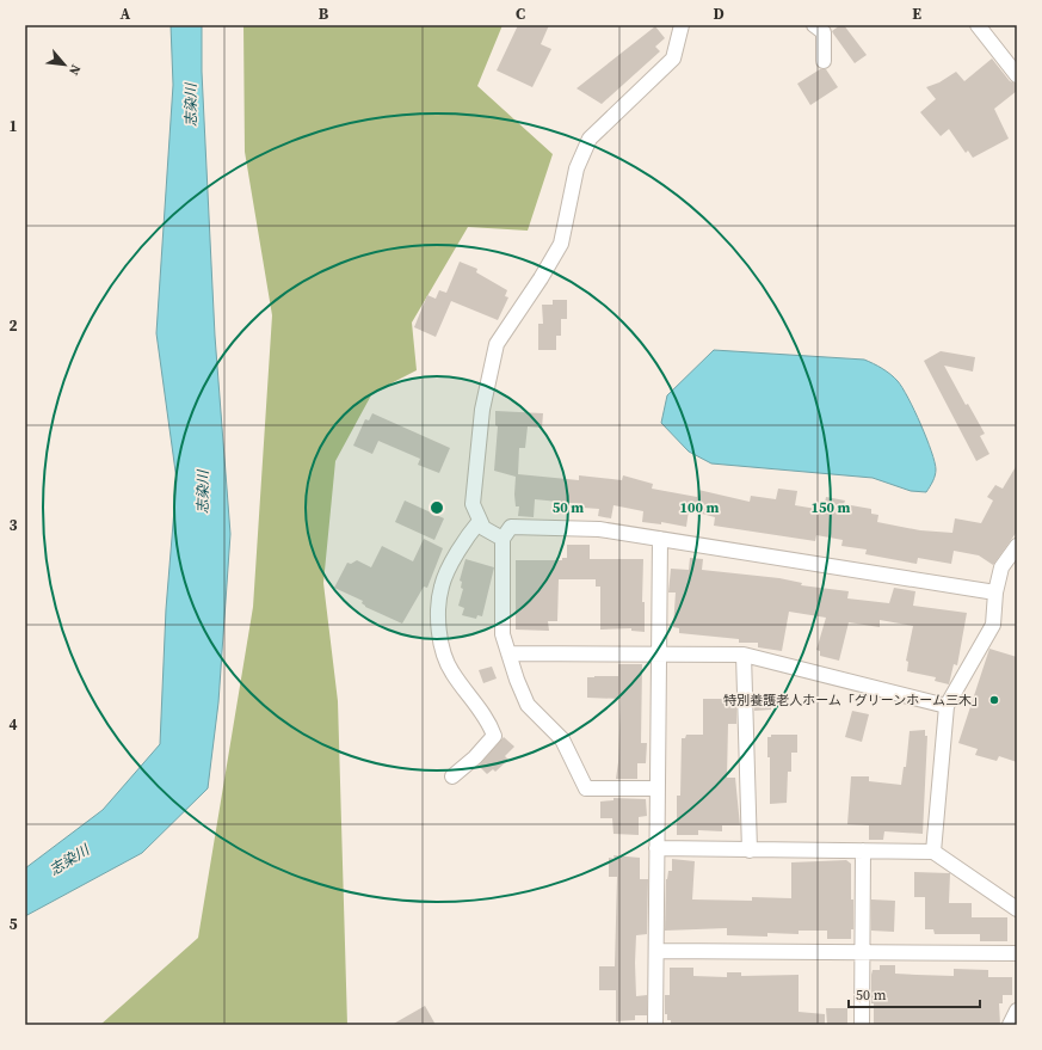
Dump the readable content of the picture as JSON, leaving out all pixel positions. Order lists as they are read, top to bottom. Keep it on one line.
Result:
{"water":["志染川"],"places":["特別養護老人ホーム「グリーンホーム三木」"],"scale_bar":"50 m","north":"bottom right","grid":{"columns":["A","B","C","D","E"],"rows":["1","2","3","4","5"]},"rings":["50 m","100 m","150 m"]}
